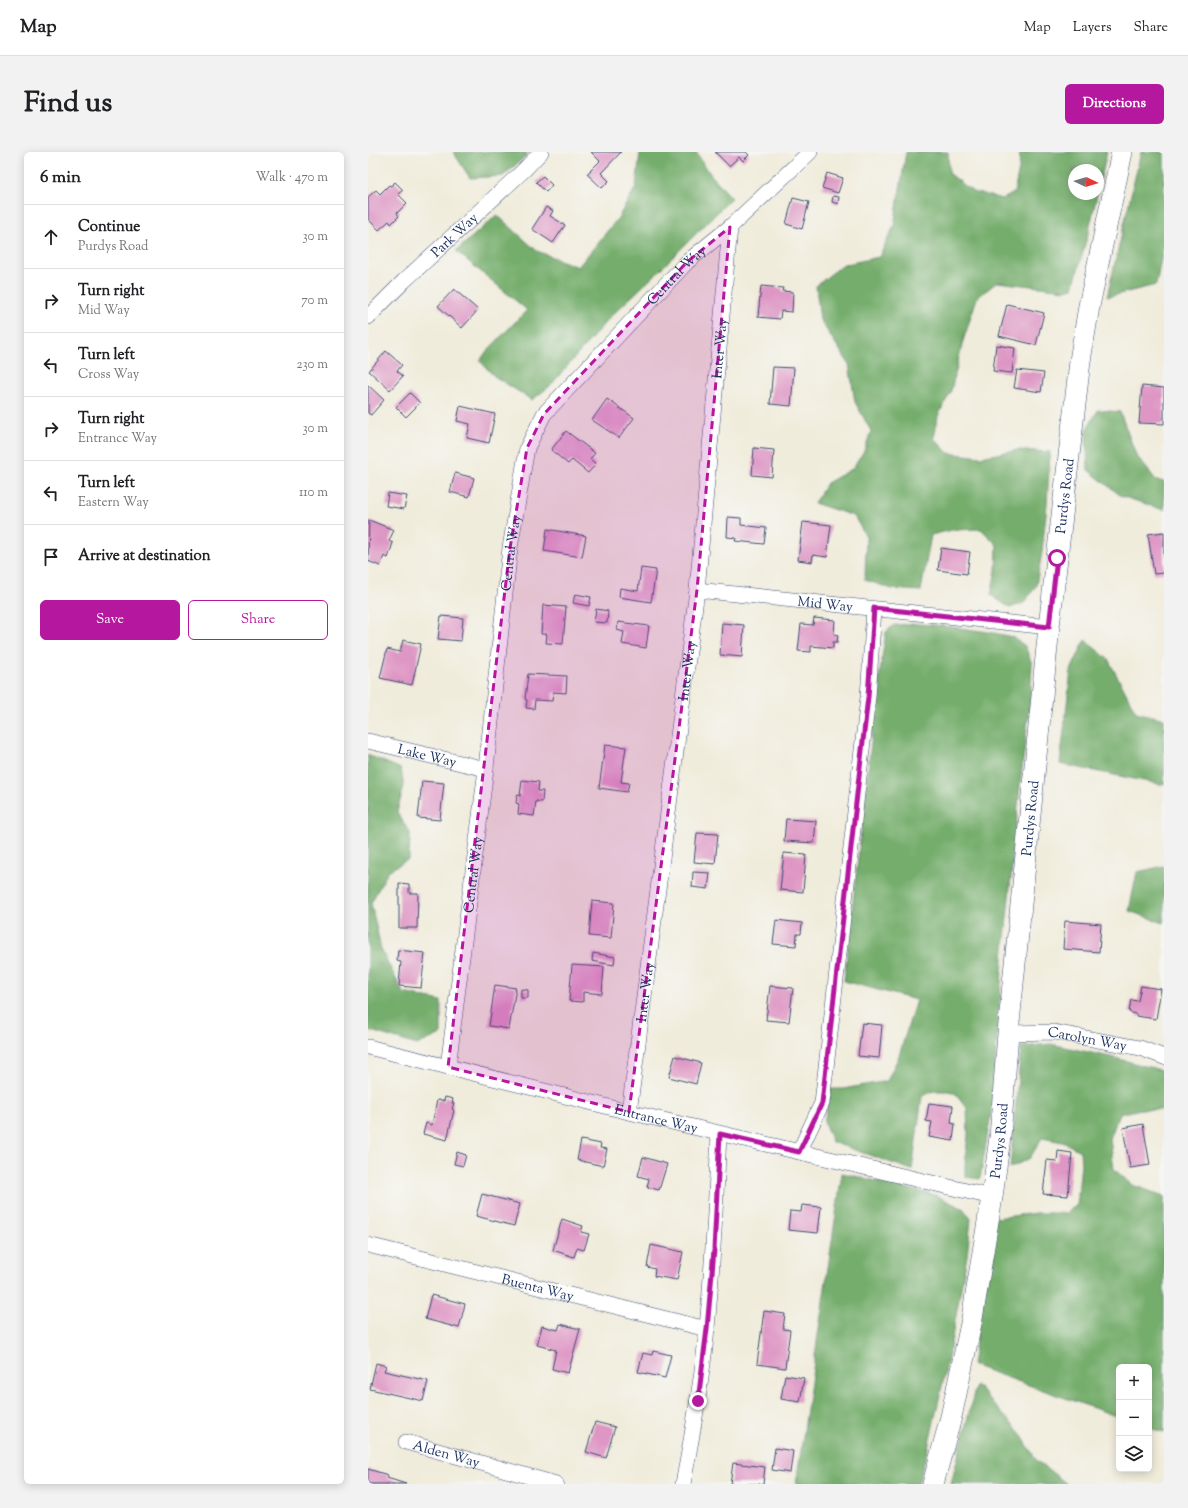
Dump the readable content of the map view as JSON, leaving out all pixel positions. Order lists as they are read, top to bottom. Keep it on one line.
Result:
{"streets":{"main road":["Purdys Road"],"street":["Park Way","Central Way","Inter Way","Mid Way","Lake Way","Carolyn Way","Entrance Way","Buenta Way","Alden Way"]},"crossings":[["Central Way","Inter Way"],["Central Way","Lake Way"],["Central Way","Entrance Way"],["Inter Way","Mid Way"],["Inter Way","Entrance Way"],["Purdys Road","Mid Way"],["Purdys Road","Carolyn Way"],["Purdys Road","Entrance Way"]],"north":"right","page":{"header":"Map","nav":["Map","Layers","Share"],"title":"Find us","buttons":["Directions",["Save","Share"]],"heading":["6 min","Walk · 470 m"],"list":[["Continue","Purdys Road","30 m"],["Turn right","Mid Way","70 m"],["Turn left","Cross Way","230 m"],["Turn right","Entrance Way","30 m"],["Turn left","Eastern Way","110 m"],"Arrive at destination"],"map_buttons":["+","−"]}}
